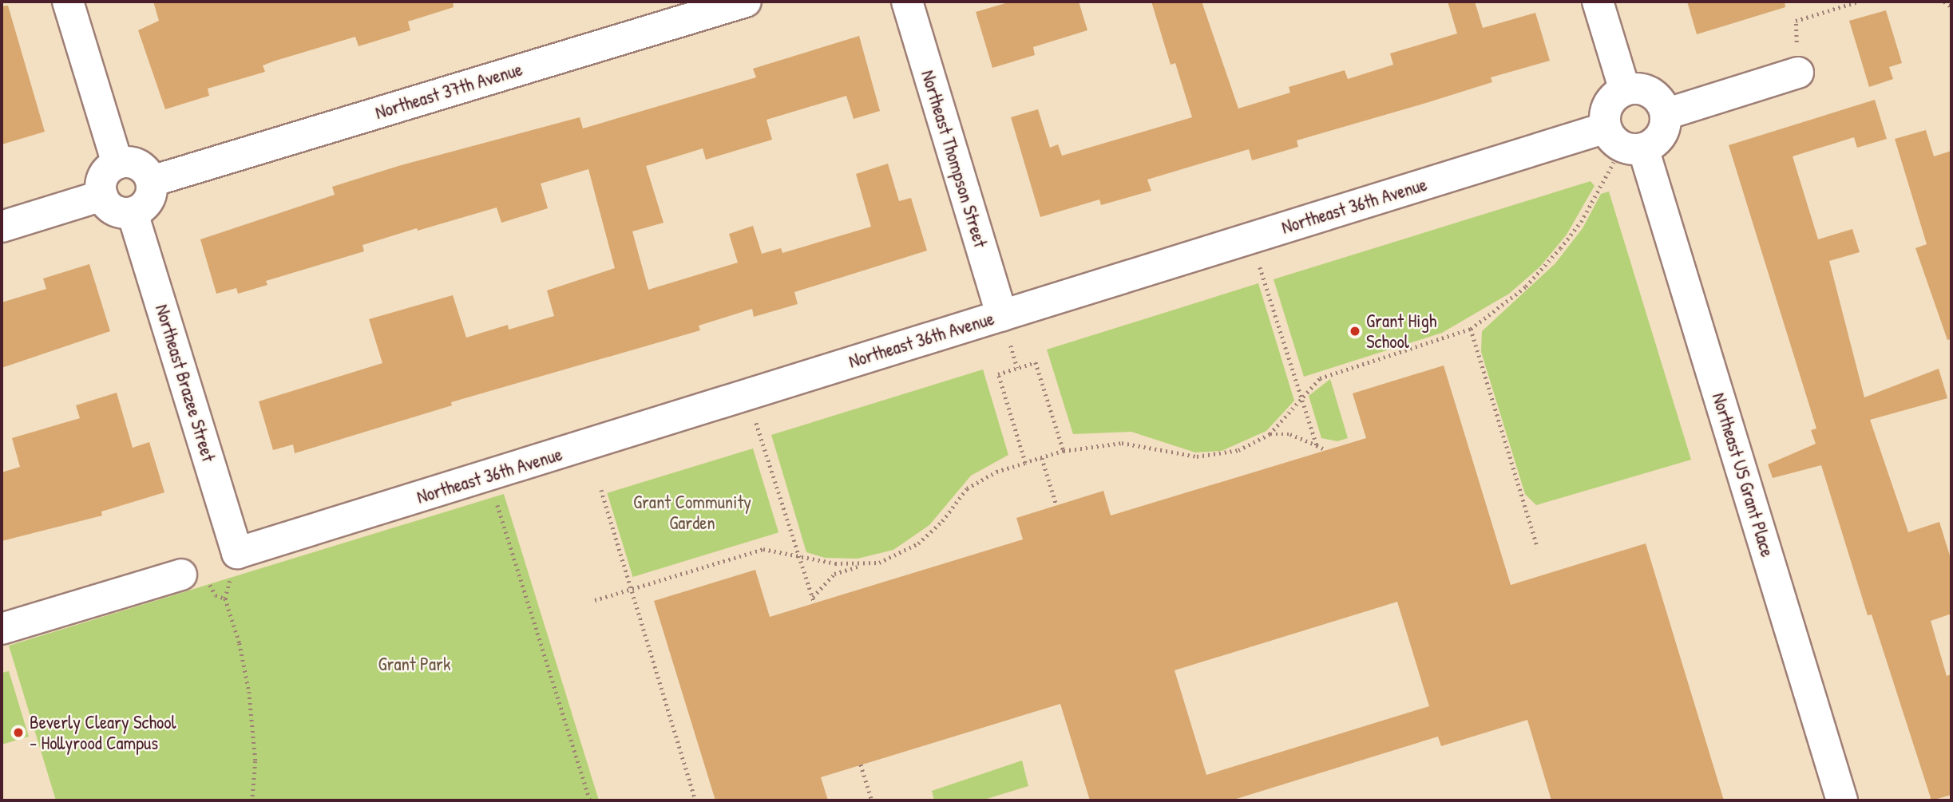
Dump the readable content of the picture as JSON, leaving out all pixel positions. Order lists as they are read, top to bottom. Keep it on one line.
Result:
{"streets":{"street":["Northeast 37th Avenue","Northeast Thompson Street","Northeast 36th Avenue","Northeast Brazee Street","Northeast US Grant Place"]},"crossings":[["Northeast 37th Avenue","Northeast Brazee Street"],["Northeast Thompson Street","Northeast 36th Avenue"],["Northeast 36th Avenue","Northeast Brazee Street"],["Northeast 36th Avenue","Northeast US Grant Place"]],"parks":["Grant Community Garden","Grant Park"],"places":["Grant High School","Beverly Cleary School - Hollyrood Campus"]}
